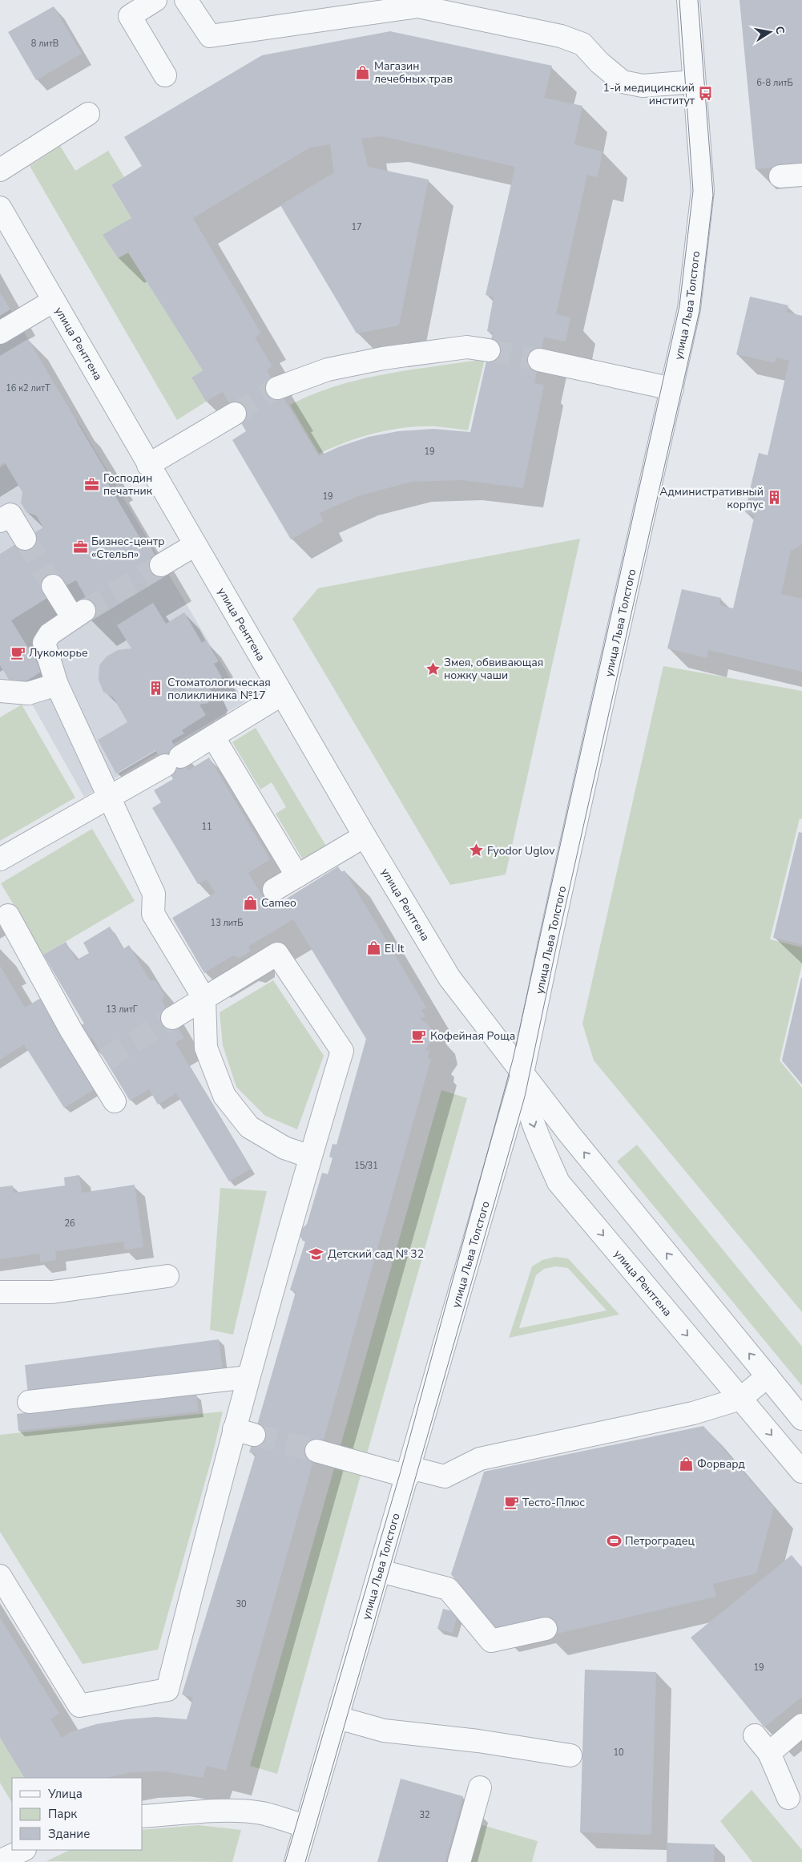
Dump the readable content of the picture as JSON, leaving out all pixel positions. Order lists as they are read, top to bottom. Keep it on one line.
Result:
{"streets":{"street":["улица Льва Толстого","улица Рентгена"]},"crossings":[["улица Льва Толстого","улица Рентгена"]],"places":{"shop":["Магазин лечебных трав","Cameo","El It","Форвард"],"bus stop":["1-й медицинский институт"],"office":["Господин печатник","Бизнес-центр «Стельп»"],"building":["Административный корпус","Стоматологическая поликлиника №17"],"cafe":["Лукоморье","Кофейная Роща","Тесто-Плюс"],"place":["Змея, обвивающая ножку чаши","Fyodor Uglov"],"school or university":["Детский сад № 32"],"sports":["Петроградец"]},"house_numbers":["8 литВ","6-8 литБ","17","16 к2 литТ","19","19","11","13 литБ","13 литГ","15/31","26","30","19","10","32"],"legend":["Улица","Парк","Здание"],"north":"right"}
